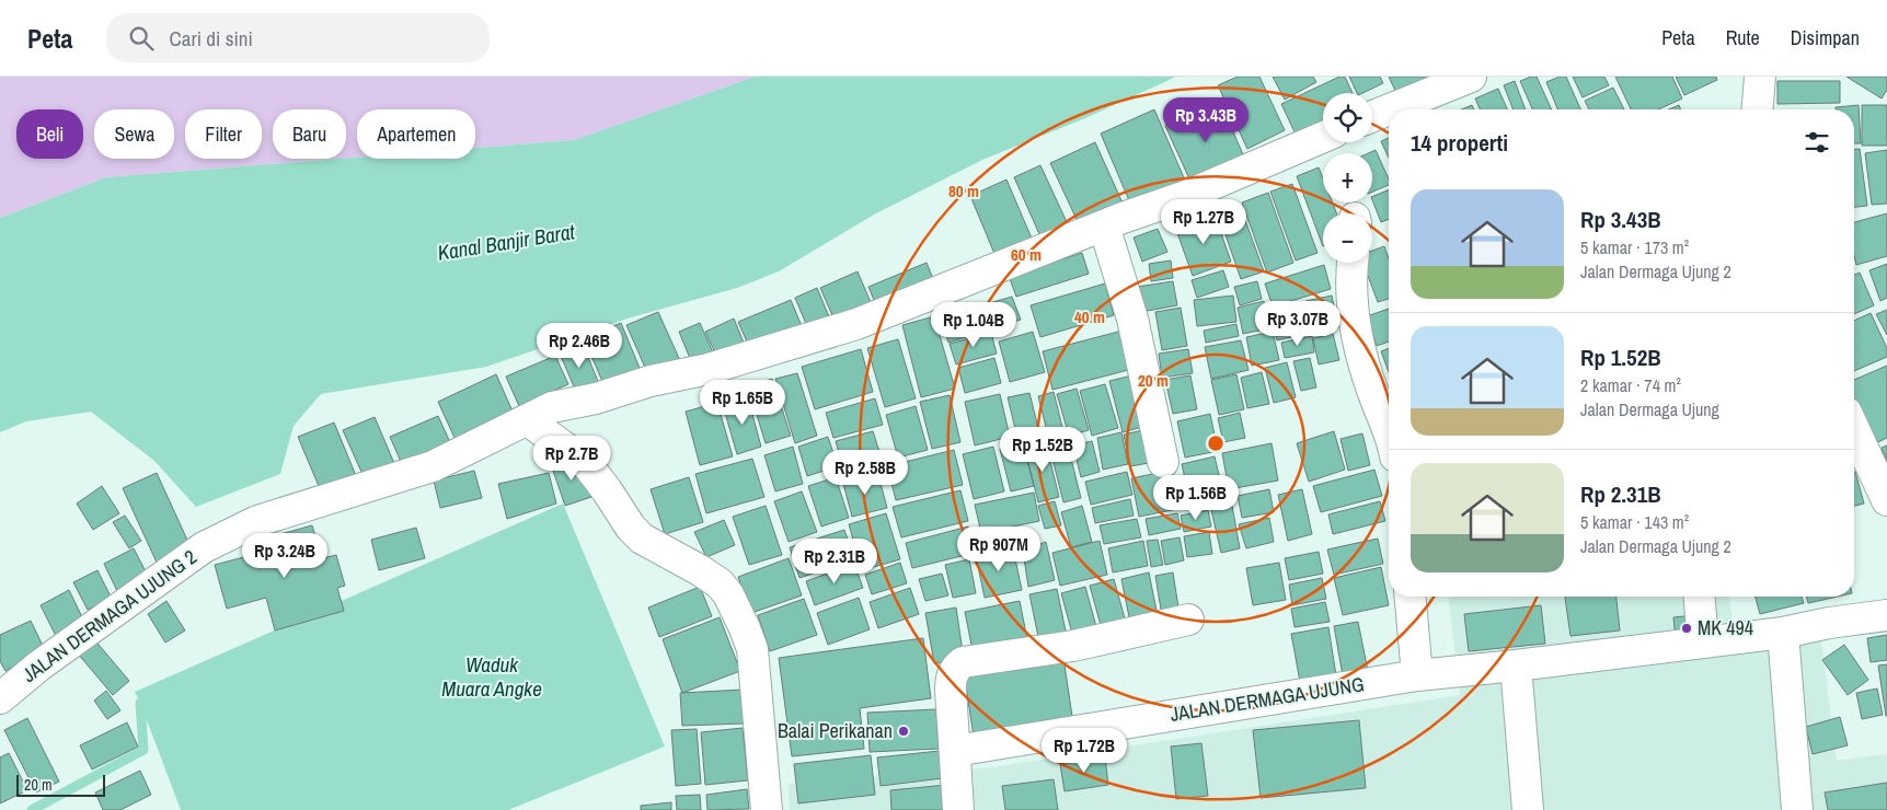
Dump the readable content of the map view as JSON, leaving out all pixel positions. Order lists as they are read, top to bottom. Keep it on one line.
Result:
{"streets":{"street":["JALAN DERMAGA UJUNG 2","JALAN DERMAGA UJUNG"]},"water":["Kanal Banjir Barat","Waduk Muara Angke"],"places":["MK 494","Balai Perikanan"],"scale_bar":"20 m","page":{"header":"Peta","search":"Cari di sini","nav":["Peta","Rute","Disimpan"],"map_buttons":["+","−"],"price":["Rp 3.43B","Rp 1.27B","Rp 3.07B","Rp 1.04B","Rp 2.46B","Rp 1.65B","Rp 1.52B","Rp 2.7B","Rp 2.58B","Rp 1.56B","Rp 907M","Rp 3.24B","Rp 2.31B","Rp 1.72B"],"chip":["Beli","Sewa","Filter","Baru","Apartemen"],"heading":"14 properti","list":[{"name":"Rp 3.43B","note":"5 kamar · 173 m² · Jalan Dermaga Ujung 2"},{"name":"Rp 1.52B","note":"2 kamar · 74 m² · Jalan Dermaga Ujung"},{"name":"Rp 2.31B","note":"5 kamar · 143 m² · Jalan Dermaga Ujung 2"}],"scale":"20 m"},"rings":["80 m","60 m","40 m","20 m"]}
